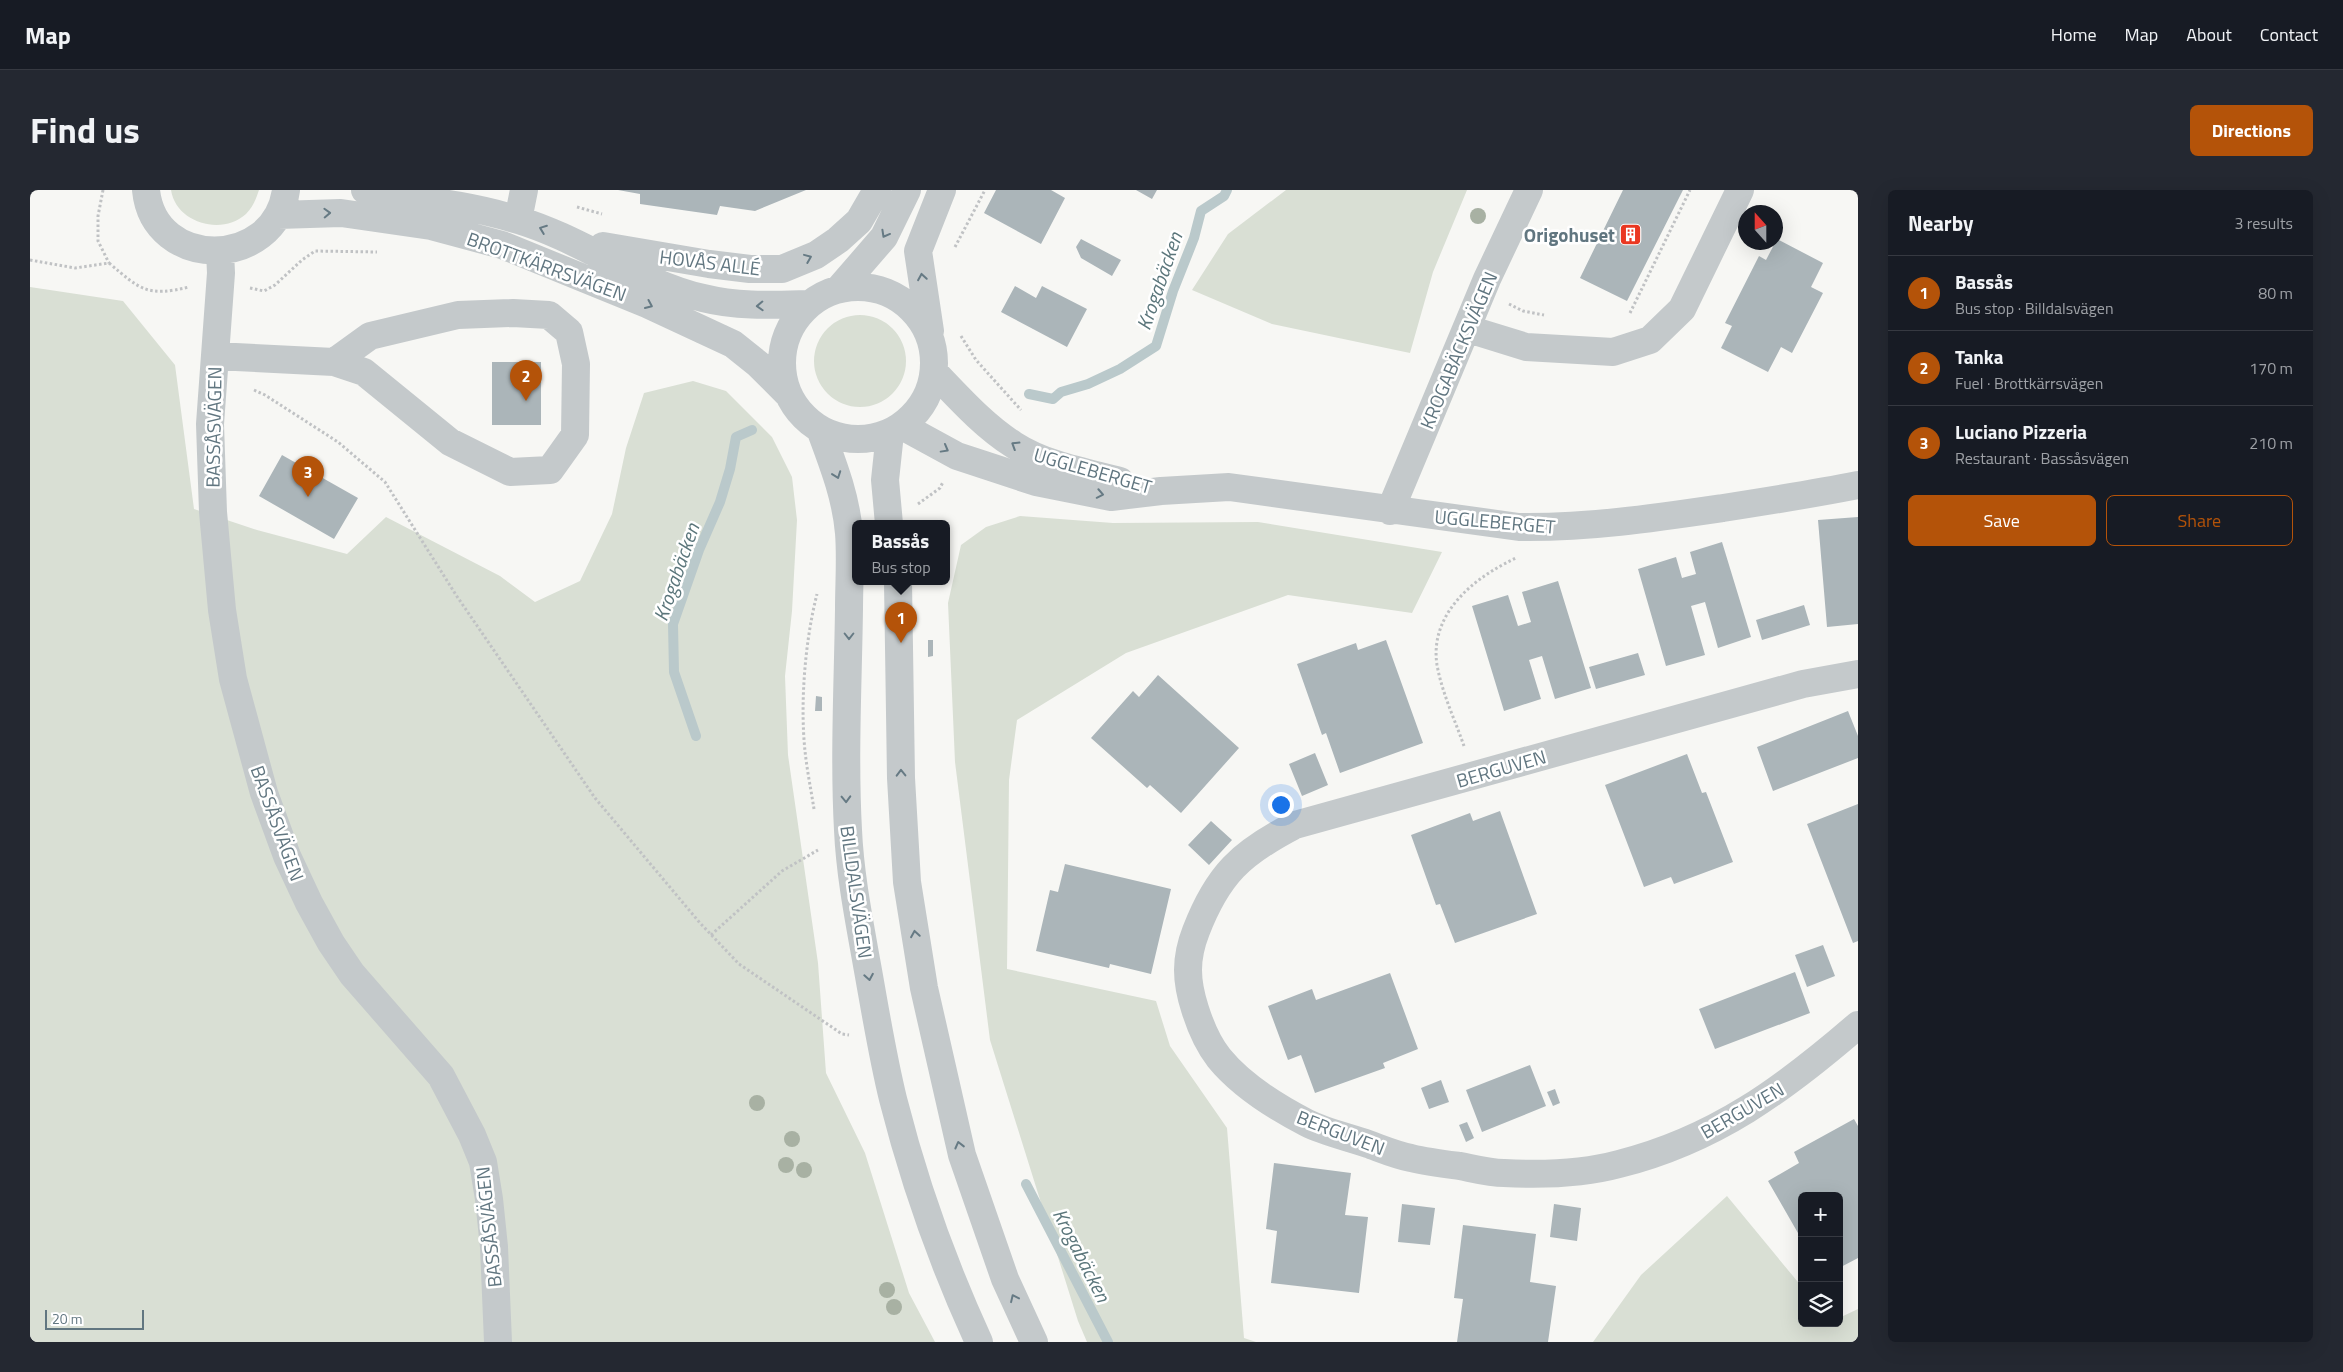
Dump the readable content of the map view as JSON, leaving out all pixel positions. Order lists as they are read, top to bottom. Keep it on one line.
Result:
{"streets":{"street":["HOVÅS ALLÉ","BROTTKÄRRSVÄGEN","KROGABÄCKSVÄGEN","BASSÅSVÄGEN","UGGLEBERGET","BERGUVEN","BILLDALSVÄGEN"]},"crossings":[["HOVÅS ALLÉ","BROTTKÄRRSVÄGEN"],["BROTTKÄRRSVÄGEN","BASSÅSVÄGEN"],["BROTTKÄRRSVÄGEN","UGGLEBERGET"],["BROTTKÄRRSVÄGEN","BILLDALSVÄGEN"],["KROGABÄCKSVÄGEN","UGGLEBERGET"],["UGGLEBERGET","BILLDALSVÄGEN"]],"one_way":["HOVÅS ALLÉ"],"water":["Krogabäcken"],"places":{"building":["Origohuset"]},"scale_bar":"20 m","north":"top","page":{"header":"Map","nav":["Home","Map","About","Contact"],"title":"Find us","buttons":["Directions",["Save","Share"]],"heading":["Nearby","3 results"],"list":[{"mark":"1","name":"Bassås","note":"Bus stop · Billdalsvägen","value":"80 m"},{"mark":"2","name":"Tanka","note":"Fuel · Brottkärrsvägen","value":"170 m"},{"mark":"3","name":"Luciano Pizzeria","note":"Restaurant · Bassåsvägen","value":"210 m"}],"pins":["2","3","1"],"popup":["Bassås","Bus stop"],"map_buttons":["+","−"],"scale":"20 m"}}
